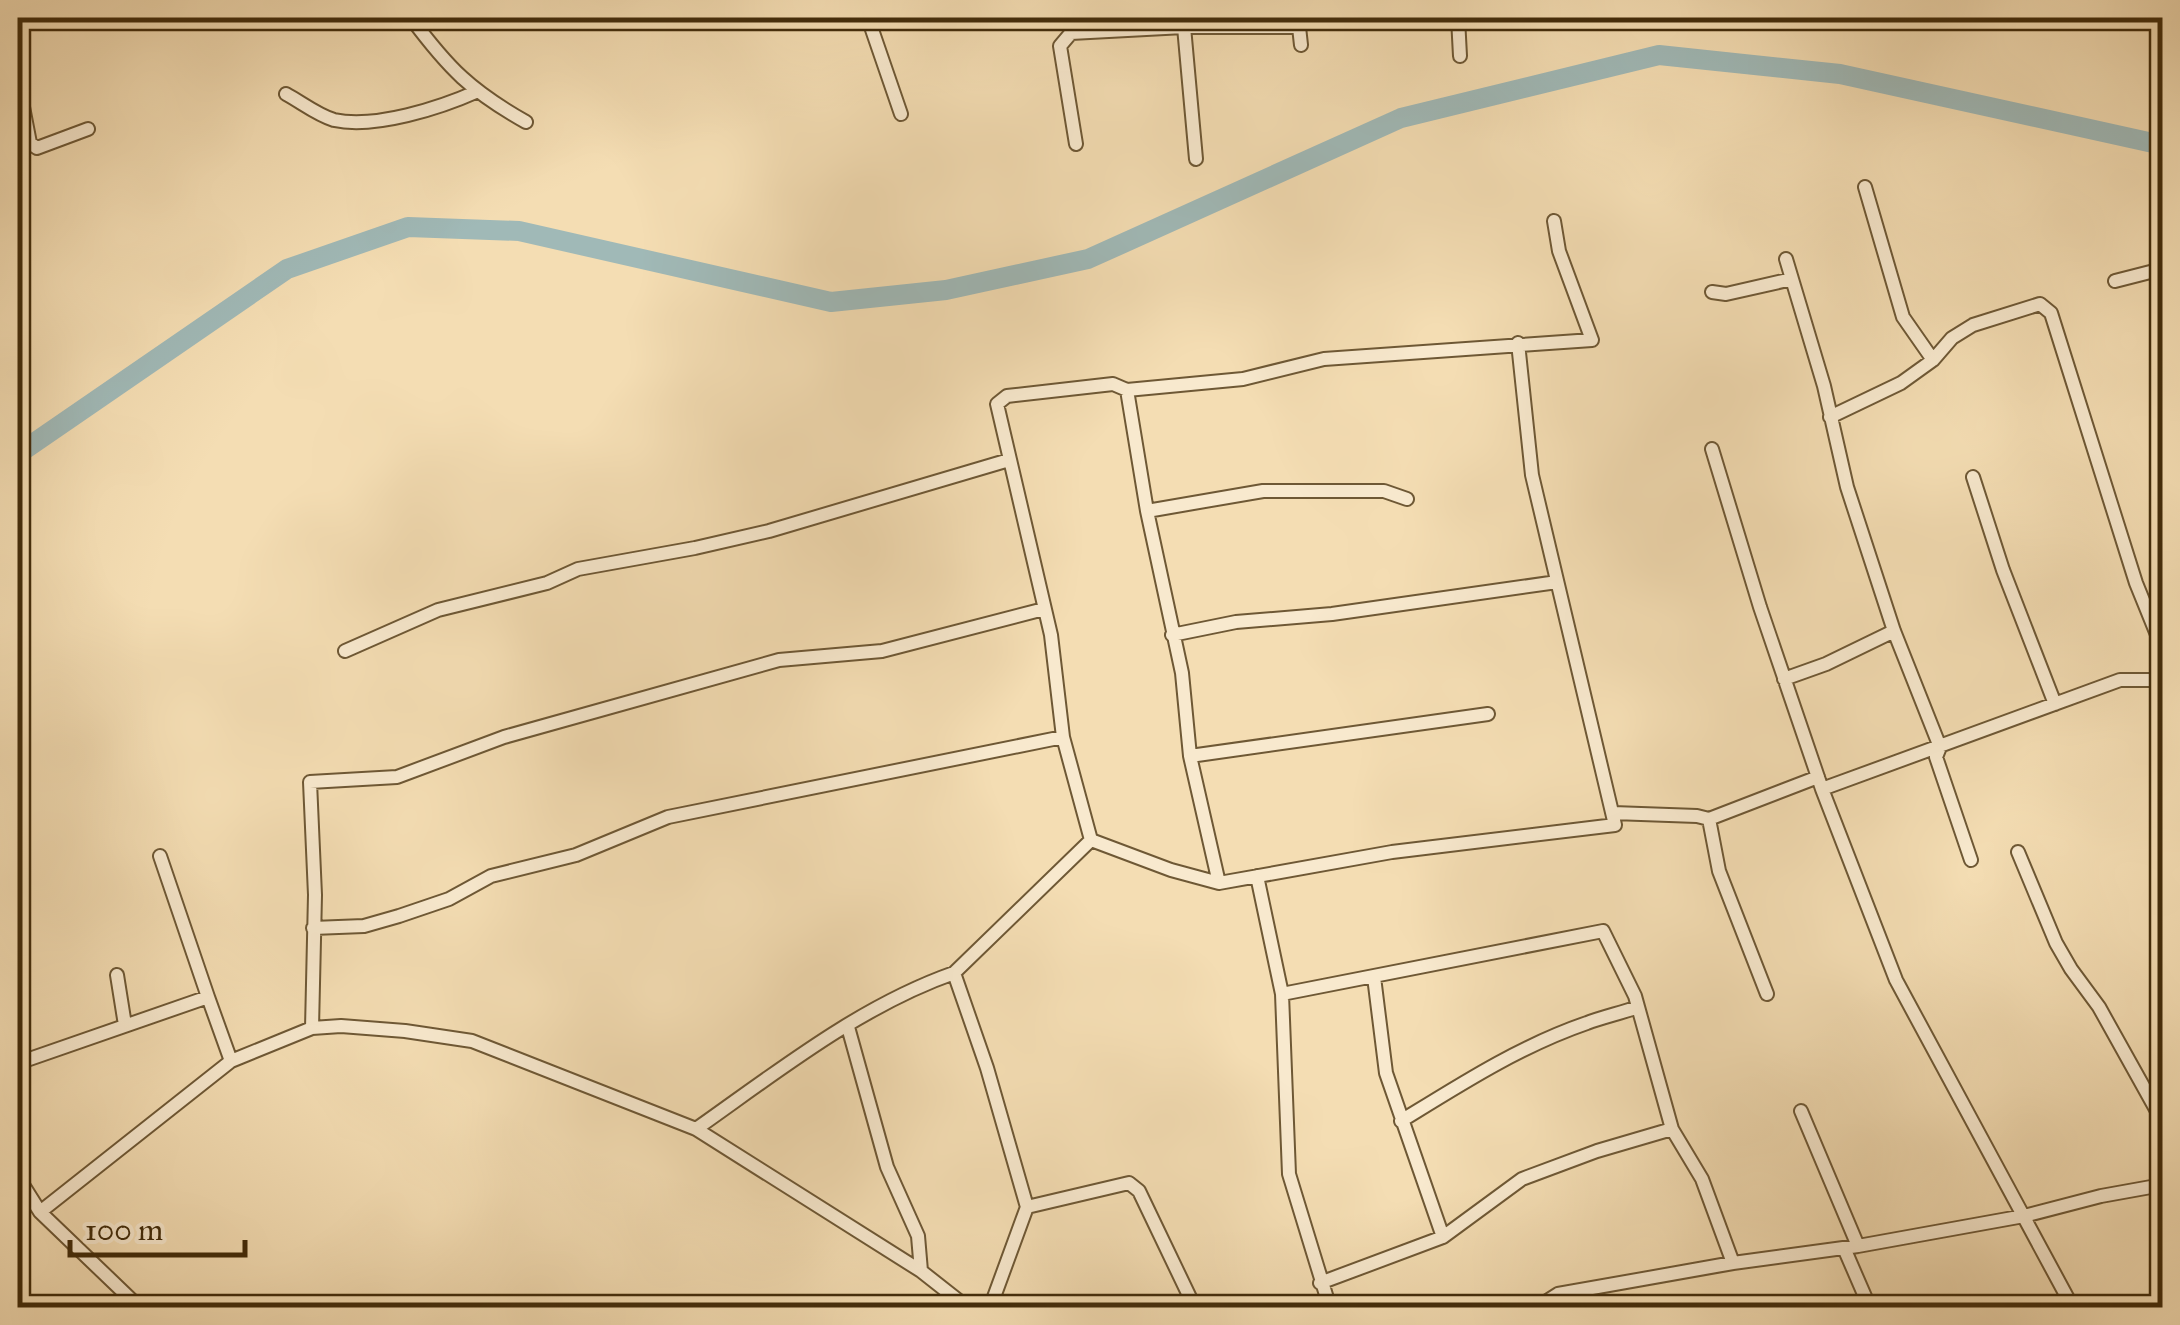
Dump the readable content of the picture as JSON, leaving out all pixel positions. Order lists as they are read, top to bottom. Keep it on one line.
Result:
{"scale_bar":"100 m"}
